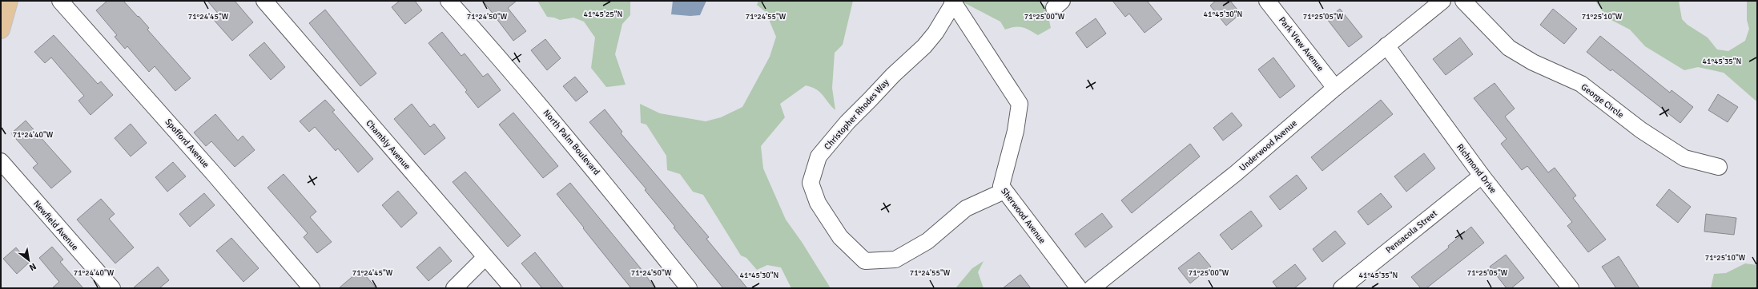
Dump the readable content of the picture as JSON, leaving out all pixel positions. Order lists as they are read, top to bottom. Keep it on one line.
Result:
{"streets":{"street":["Park View Avenue","George Circle","Christopher Rhodes Way","North Palm Boulevard","Spofford Avenue","Chambly Avenue","Underwood Avenue","Richmond Drive","Sherwood Avenue","Newfield Avenue","Pensacola Street"]},"crossings":[["Park View Avenue","Underwood Avenue"],["Christopher Rhodes Way","Sherwood Avenue"],["Underwood Avenue","Richmond Drive"],["Richmond Drive","Pensacola Street"]],"north":"bottom right","coordinates":["41°45'25\"N","41°45'30\"N","71°25'05\"W","71°24'45\"W","71°25'10\"W","71°24'50\"W","71°24'55\"W","71°25'00\"W","41°45'35\"N","71°24'40\"W"]}
